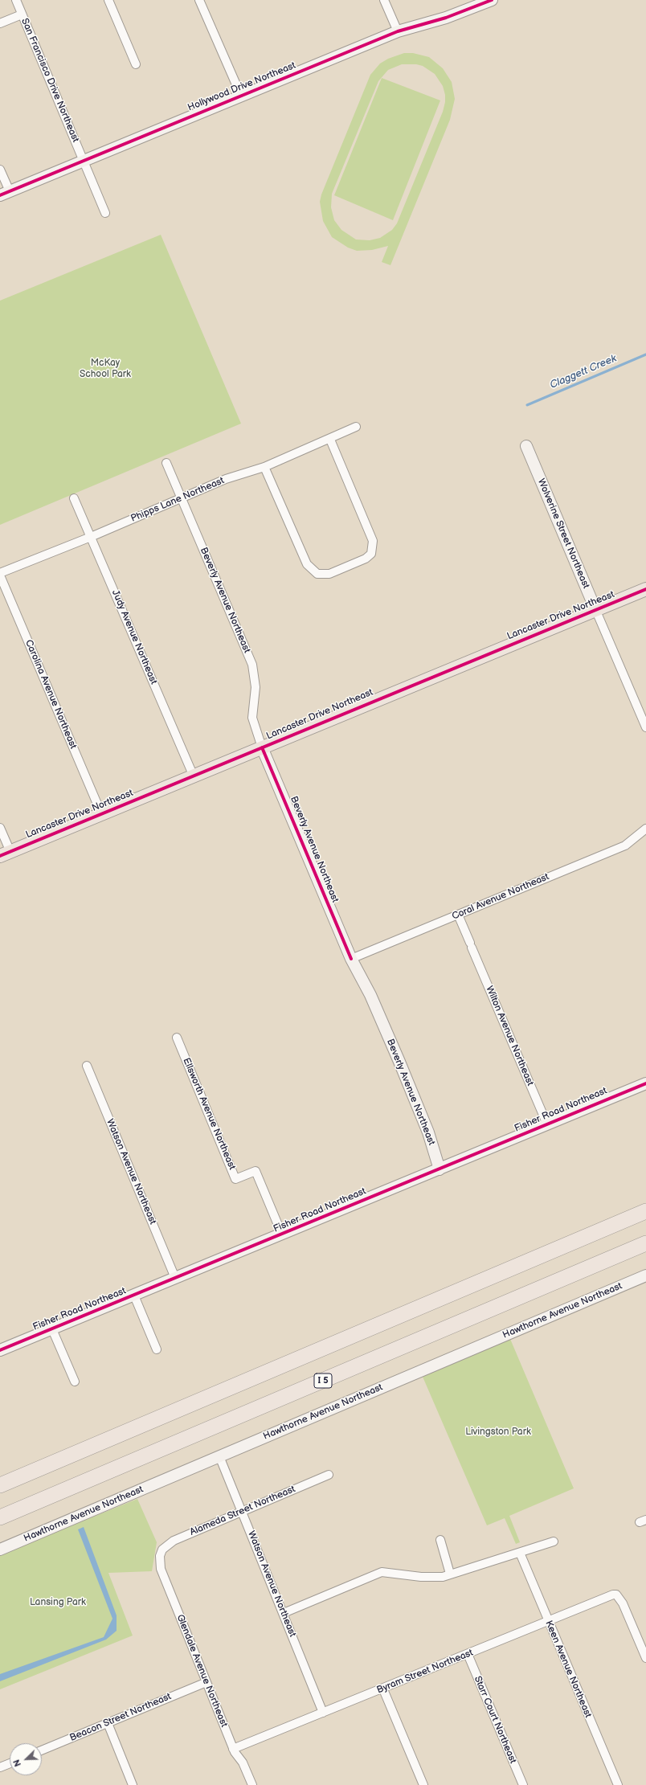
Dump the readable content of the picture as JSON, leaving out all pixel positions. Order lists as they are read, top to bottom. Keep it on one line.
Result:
{"streets":{"highway":["I 5"],"main road":["Lancaster Drive Northeast"],"street":["San Francisco Drive Northeast","Hollywood Drive Northeast","Phipps Lane Northeast","Wolverine Street Northeast","Beverly Avenue Northeast","Judy Avenue Northeast","Carolina Avenue Northeast","Coral Avenue Northeast","Wilton Avenue Northeast","Fisher Road Northeast","Ellsworth Avenue Northeast","Watson Avenue Northeast","Hawthorne Avenue Northeast","Alameda Street Northeast","Keen Avenue Northeast","Glendale Avenue Northeast","Byram Street Northeast","Beacon Street Northeast","Starr Court Northeast"]},"crossings":[["San Francisco Drive Northeast","Hollywood Drive Northeast"],["Phipps Lane Northeast","Beverly Avenue Northeast"],["Phipps Lane Northeast","Judy Avenue Northeast"],["Wolverine Street Northeast","Lancaster Drive Northeast"],["Beverly Avenue Northeast","Lancaster Drive Northeast"],["Beverly Avenue Northeast","Coral Avenue Northeast"],["Beverly Avenue Northeast","Fisher Road Northeast"],["Lancaster Drive Northeast","Judy Avenue Northeast"],["Lancaster Drive Northeast","Carolina Avenue Northeast"],["Coral Avenue Northeast","Wilton Avenue Northeast"],["Wilton Avenue Northeast","Fisher Road Northeast"],["Fisher Road Northeast","Ellsworth Avenue Northeast"],["Fisher Road Northeast","Watson Avenue Northeast"],["Watson Avenue Northeast","Hawthorne Avenue Northeast"],["Watson Avenue Northeast","Alameda Street Northeast"],["Watson Avenue Northeast","Byram Street Northeast"],["Alameda Street Northeast","Glendale Avenue Northeast"],["Keen Avenue Northeast","Byram Street Northeast"],["Glendale Avenue Northeast","Byram Street Northeast"],["Glendale Avenue Northeast","Beacon Street Northeast"],["Byram Street Northeast","Starr Court Northeast"]],"water":["Claggett Creek"],"parks":["McKay School Park","Livingston Park","Lansing Park"],"north":"bottom left"}
